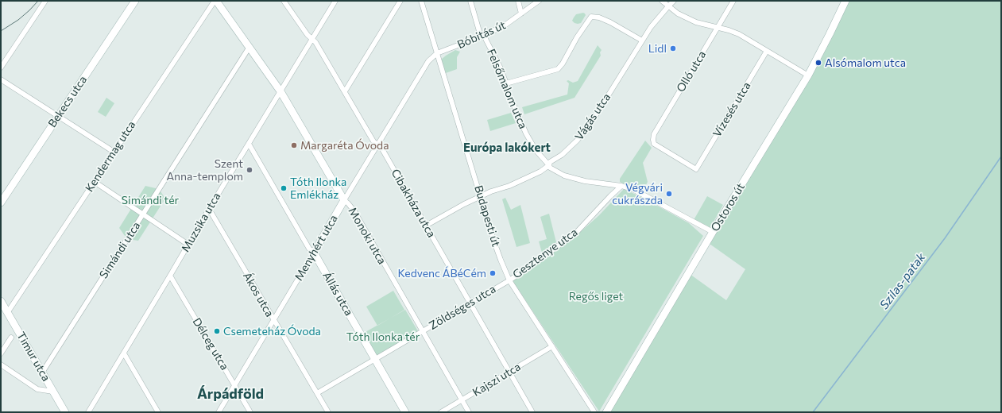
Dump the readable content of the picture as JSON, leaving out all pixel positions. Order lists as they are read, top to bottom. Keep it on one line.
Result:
{"streets":{"street":["Bóbitás út","Olló utca","Felsőmalom utca","Bekecs utca","Vízesés utca","Vágás utca","Kendermag utca","Cibakháza utca","Ostoros út","Budapesti út","Muzsika utca","Monoki utca","Menyhért utca","Simándi utca","Gesztenye utca","Állás utca","Ákos utca","Zöldséges utca","Délceg utca","Timur utca","Kajszi utca"]},"crossings":[["Bóbitás út","Felsőmalom utca"],["Bóbitás út","Budapesti út"],["Bóbitás út","Menyhért utca"],["Olló utca","Vízesés utca"],["Felsőmalom utca","Vágás utca"],["Felsőmalom utca","Ostoros út"],["Felsőmalom utca","Gesztenye utca"],["Vágás utca","Cibakháza utca"],["Vágás utca","Budapesti út"],["Kendermag utca","Monoki utca"],["Kendermag utca","Timur utca"],["Cibakháza utca","Muzsika utca"],["Cibakháza utca","Menyhért utca"],["Cibakháza utca","Zöldséges utca"],["Cibakháza utca","Kajszi utca"],["Budapesti út","Menyhért utca"],["Budapesti út","Gesztenye utca"],["Budapesti út","Zöldséges utca"],["Budapesti út","Kajszi utca"],["Muzsika utca","Monoki utca"],["Muzsika utca","Állás utca"],["Muzsika utca","Ákos utca"],["Muzsika utca","Délceg utca"],["Monoki utca","Menyhért utca"],["Monoki utca","Simándi utca"],["Monoki utca","Zöldséges utca"],["Monoki utca","Kajszi utca"],["Menyhért utca","Állás utca"],["Menyhért utca","Ákos utca"],["Menyhért utca","Délceg utca"],["Simándi utca","Timur utca"],["Gesztenye utca","Zöldséges utca"],["Állás utca","Zöldséges utca"],["Ákos utca","Zöldséges utca"]],"districts":["Európa lakókert","Árpádföld"],"water":["Szilas-patak"],"parks":["Simándi tér","Regős liget","Tóth Ilonka tér"],"places":["Lidl","Alsómalom utca","Margaréta Óvoda","Szent Anna-templom","Tóth Ilonka Emlékház","Végvári cukrászda","Kedvenc ÁBéCém","Csemeteház Óvoda"]}
